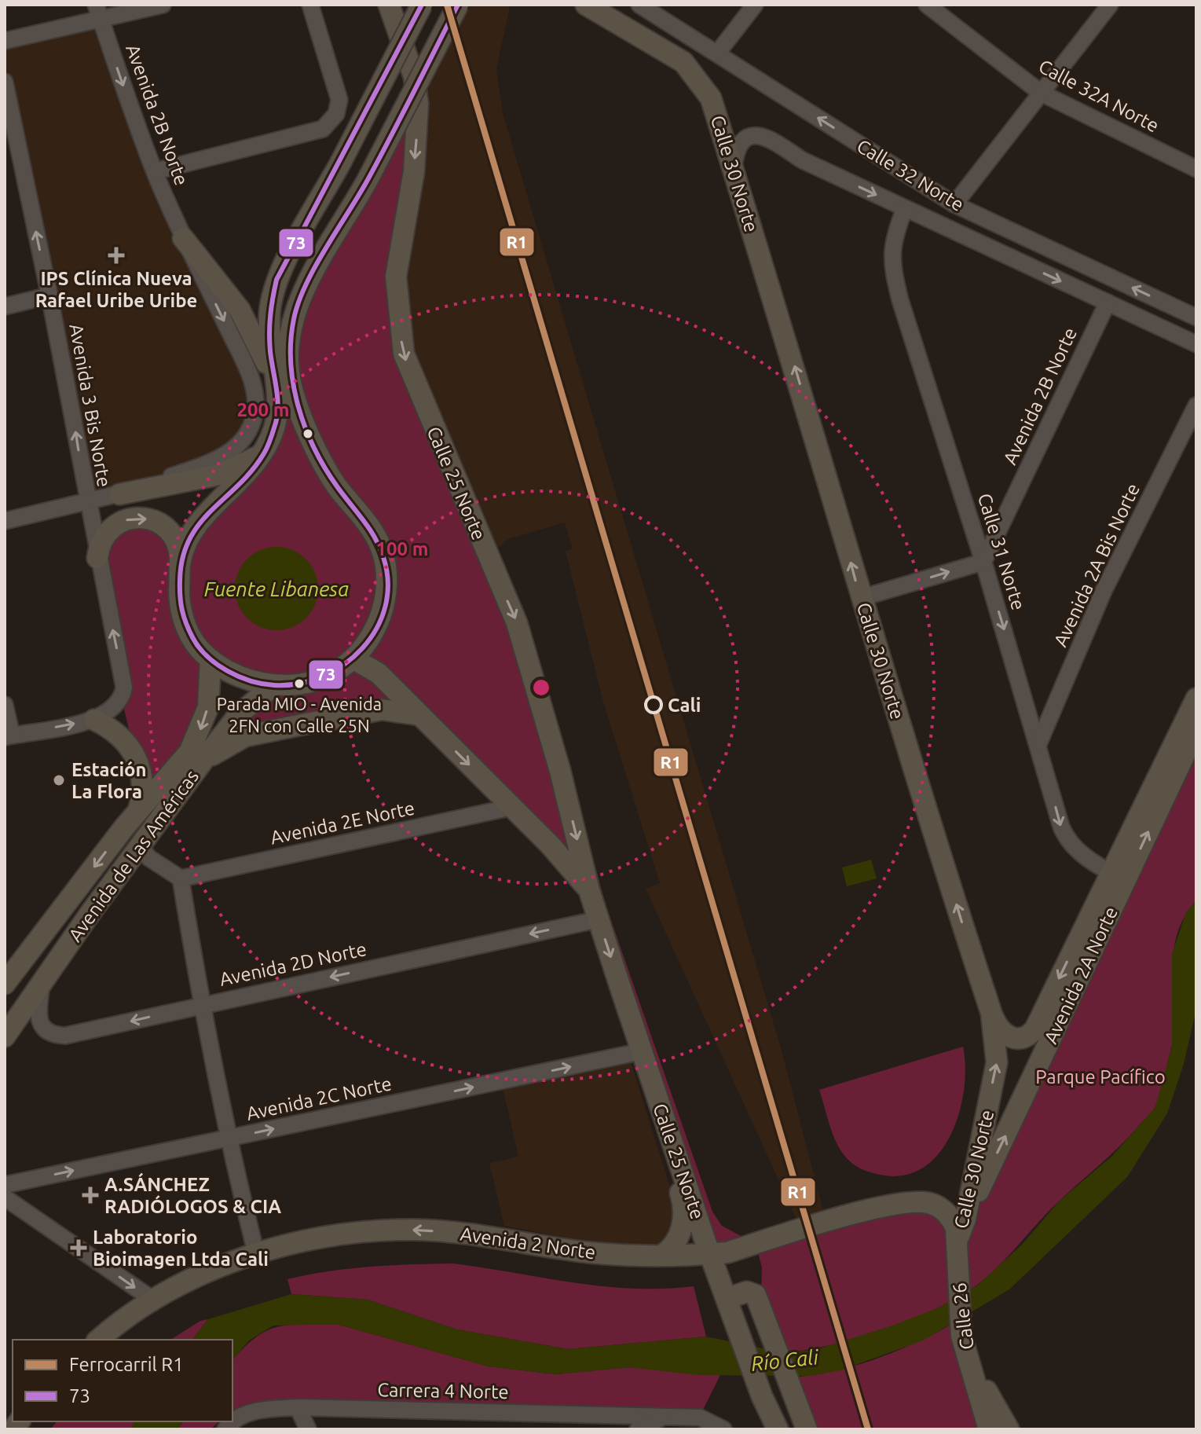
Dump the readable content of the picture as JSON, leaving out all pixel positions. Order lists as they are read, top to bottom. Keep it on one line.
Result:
{"streets":{"main road":["Calle 30 Norte","Calle 25 Norte","Avenida de Las Américas","Avenida 2A Norte","Avenida 2 Norte","Calle 26"],"street":["Calle 32A Norte","Avenida 2B Norte","Calle 32 Norte","Avenida 3 Bis Norte","Calle 31 Norte","Avenida 2A Bis Norte","Avenida 2E Norte","Avenida 2D Norte","Avenida 2C Norte","Carrera 4 Norte"]},"crossings":[["Avenida 2B Norte","Calle 32 Norte"],["Avenida 2B Norte","Avenida 3 Bis Norte"],["Avenida 2B Norte","Calle 31 Norte"],["Calle 30 Norte","Calle 32 Norte"],["Calle 30 Norte","Avenida 2A Norte"],["Calle 30 Norte","Avenida 2 Norte"],["Calle 30 Norte","Calle 26"],["Calle 32 Norte","Calle 31 Norte"],["Calle 25 Norte","Avenida 2E Norte"],["Calle 25 Norte","Avenida 2D Norte"],["Calle 25 Norte","Avenida 2C Norte"],["Calle 25 Norte","Avenida 2 Norte"],["Calle 31 Norte","Avenida 2A Bis Norte"],["Calle 31 Norte","Avenida 2A Norte"],["Avenida de Las Américas","Avenida 2D Norte"],["Avenida 2A Norte","Avenida 2 Norte"],["Avenida 2A Norte","Calle 26"],["Avenida 2 Norte","Calle 26"]],"one_way":["Calle 30 Norte","Avenida 3 Bis Norte","Calle 25 Norte","Calle 31 Norte","Avenida 2D Norte","Avenida 2C Norte","Avenida 2 Norte"],"water":["Fuente Libanesa","Río Cali"],"parks":["Parque Pacífico"],"places":{"health":["IPS Clínica Nueva Rafael Uribe Uribe","A.SÁNCHEZ RADIÓLOGOS & CIA","Laboratorio Bioimagen Ltda Cali"],"other":["Parada MIO - Avenida 2FN con Calle 25N","Cali","Estación La Flora"]},"lines":["rail line R1","transit line 73"],"legend":["Ferrocarril R1","73"],"rings":["200 m","100 m"]}
